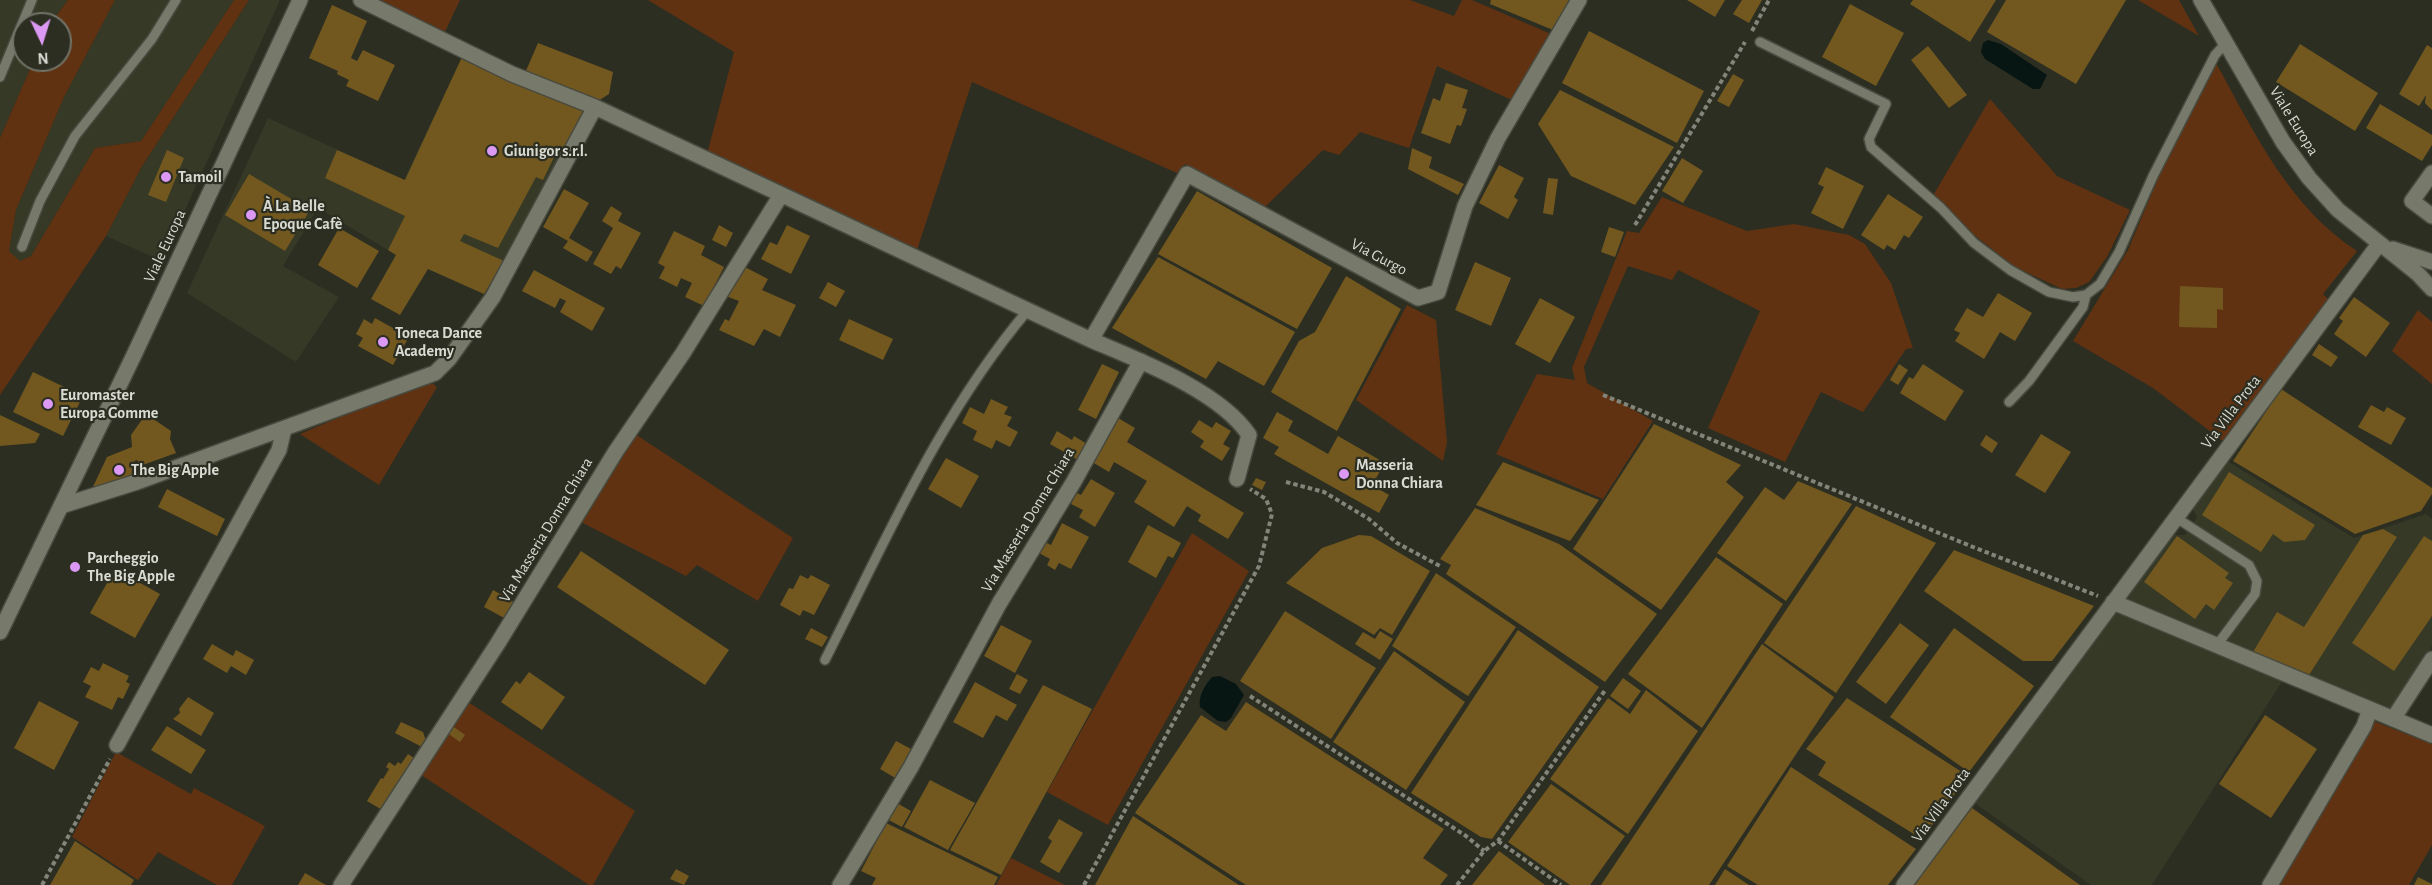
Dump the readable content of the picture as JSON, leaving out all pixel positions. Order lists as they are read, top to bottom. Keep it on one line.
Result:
{"streets":{"street":["Viale Europa","Via Gurgo","Via Villa Prota","Via Masseria Donna Chiara"]},"crossings":[["Viale Europa","Via Villa Prota"]],"places":["Giunigor s.r.l.","Tamoil","À La Belle Epoque Cafè","Toneca Dance Academy","Euromaster Europa Gomme","The Big Apple","Masseria Donna Chiara","Parcheggio The Big Apple"],"north":"bottom"}
